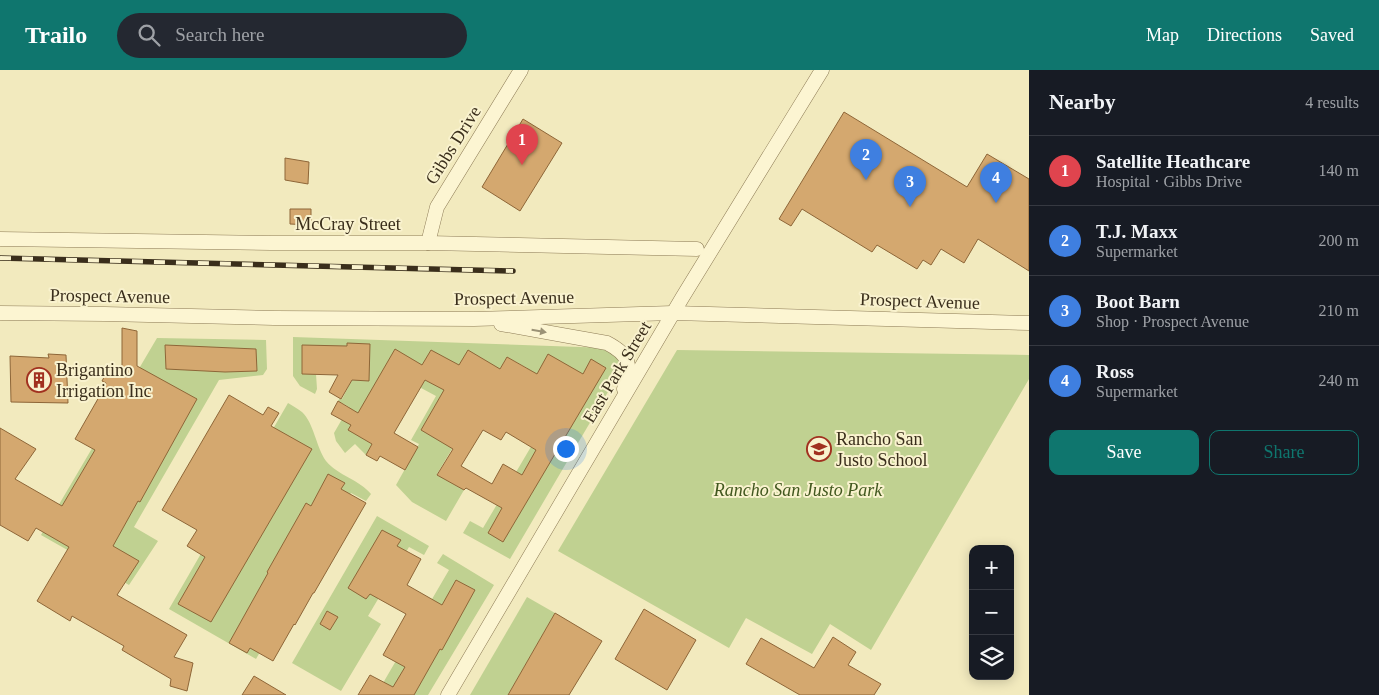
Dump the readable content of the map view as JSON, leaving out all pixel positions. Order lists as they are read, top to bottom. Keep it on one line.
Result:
{"streets":{"street":["Gibbs Drive","McCray Street","Prospect Avenue","East Park Street"]},"crossings":[["Gibbs Drive","McCray Street"],["Prospect Avenue","East Park Street"]],"parks":["Rancho San Justo Park"],"places":{"building":["Brigantino Irrigation Inc"],"school or university":["Rancho San Justo School"]},"page":{"header":"Trailo","search":"Search here","nav":["Map","Directions","Saved"],"heading":["Nearby","4 results"],"pins":["1","2","4","3"],"list":[{"mark":"1","name":"Satellite Heathcare","note":"Hospital · Gibbs Drive","value":"140 m"},{"mark":"2","name":"T.J. Maxx","note":"Supermarket","value":"200 m"},{"mark":"3","name":"Boot Barn","note":"Shop · Prospect Avenue","value":"210 m"},{"mark":"4","name":"Ross","note":"Supermarket","value":"240 m"}],"buttons":["Save","Share"],"map_buttons":["+","−"]}}
